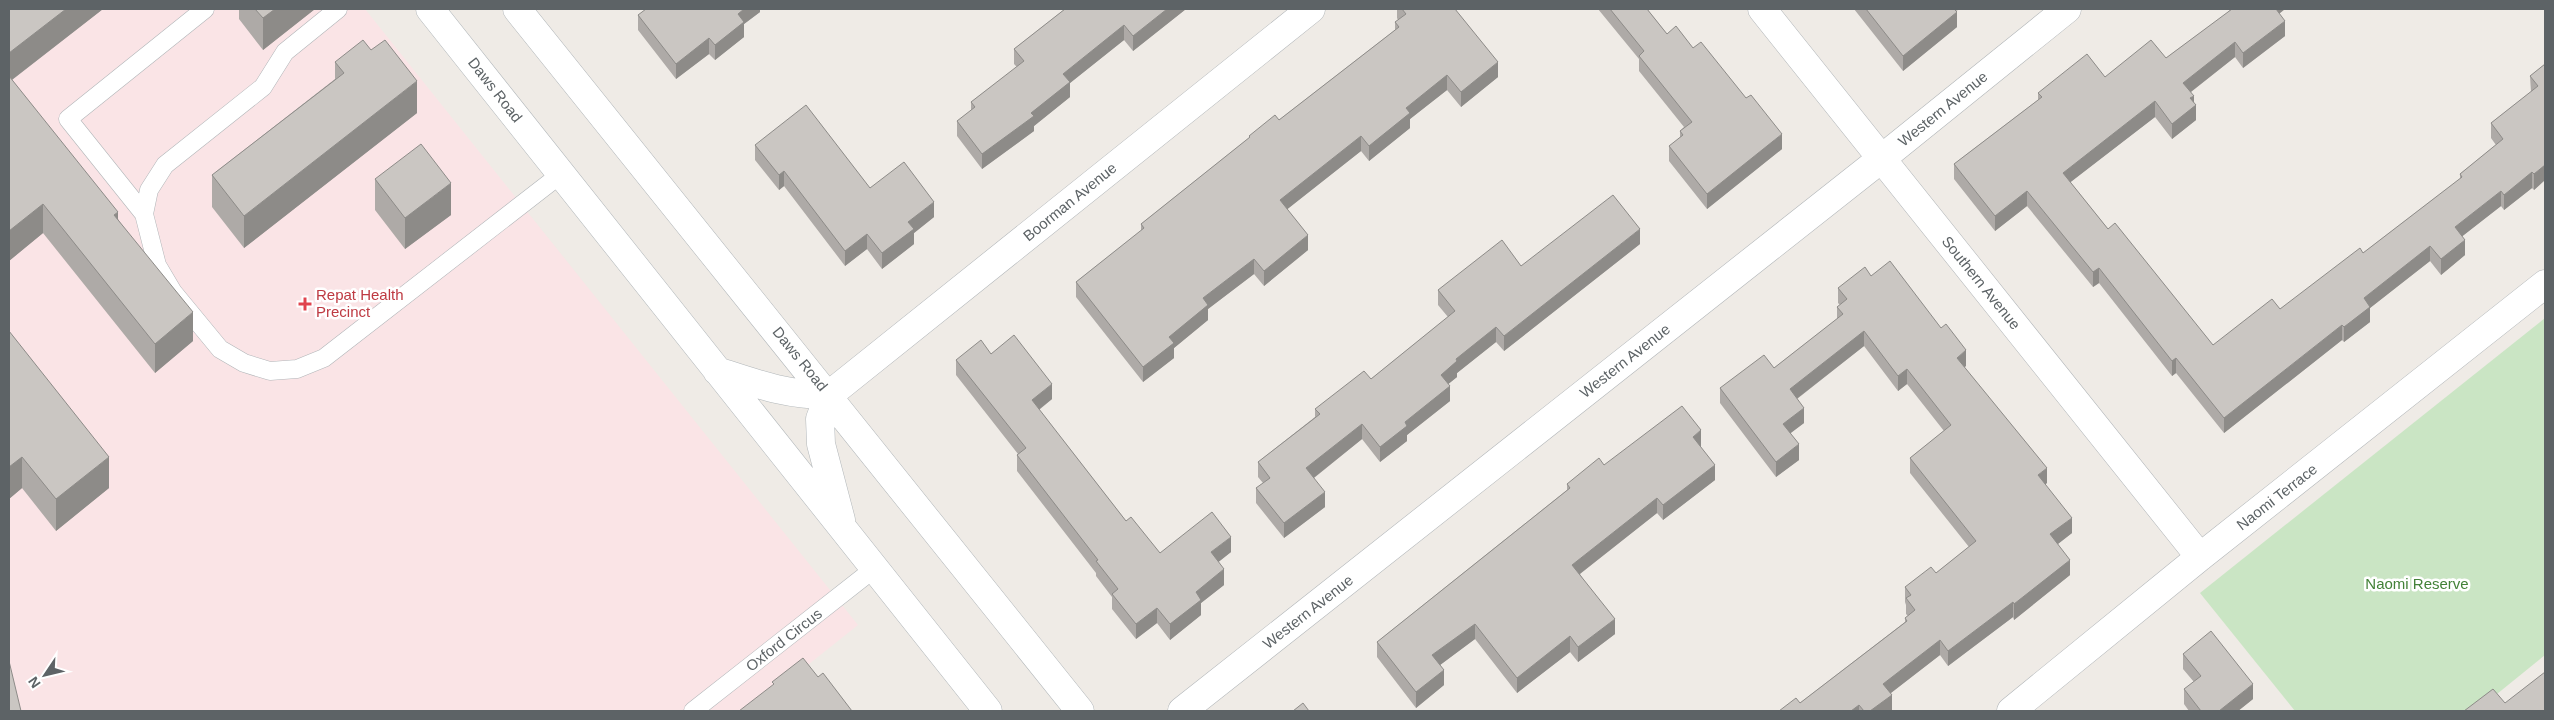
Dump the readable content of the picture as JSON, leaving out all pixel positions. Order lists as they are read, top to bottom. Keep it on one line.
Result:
{"streets":{"street":["Daws Road","Western Avenue","Boorman Avenue","Southern Avenue","Naomi Terrace"],"lane":["Oxford Circus"]},"crossings":[["Daws Road","Boorman Avenue"],["Daws Road","Oxford Circus"],["Western Avenue","Southern Avenue"],["Southern Avenue","Naomi Terrace"]],"parks":["Naomi Reserve"],"places":{"health":["Repat Health Precinct"]},"north":"bottom left"}
